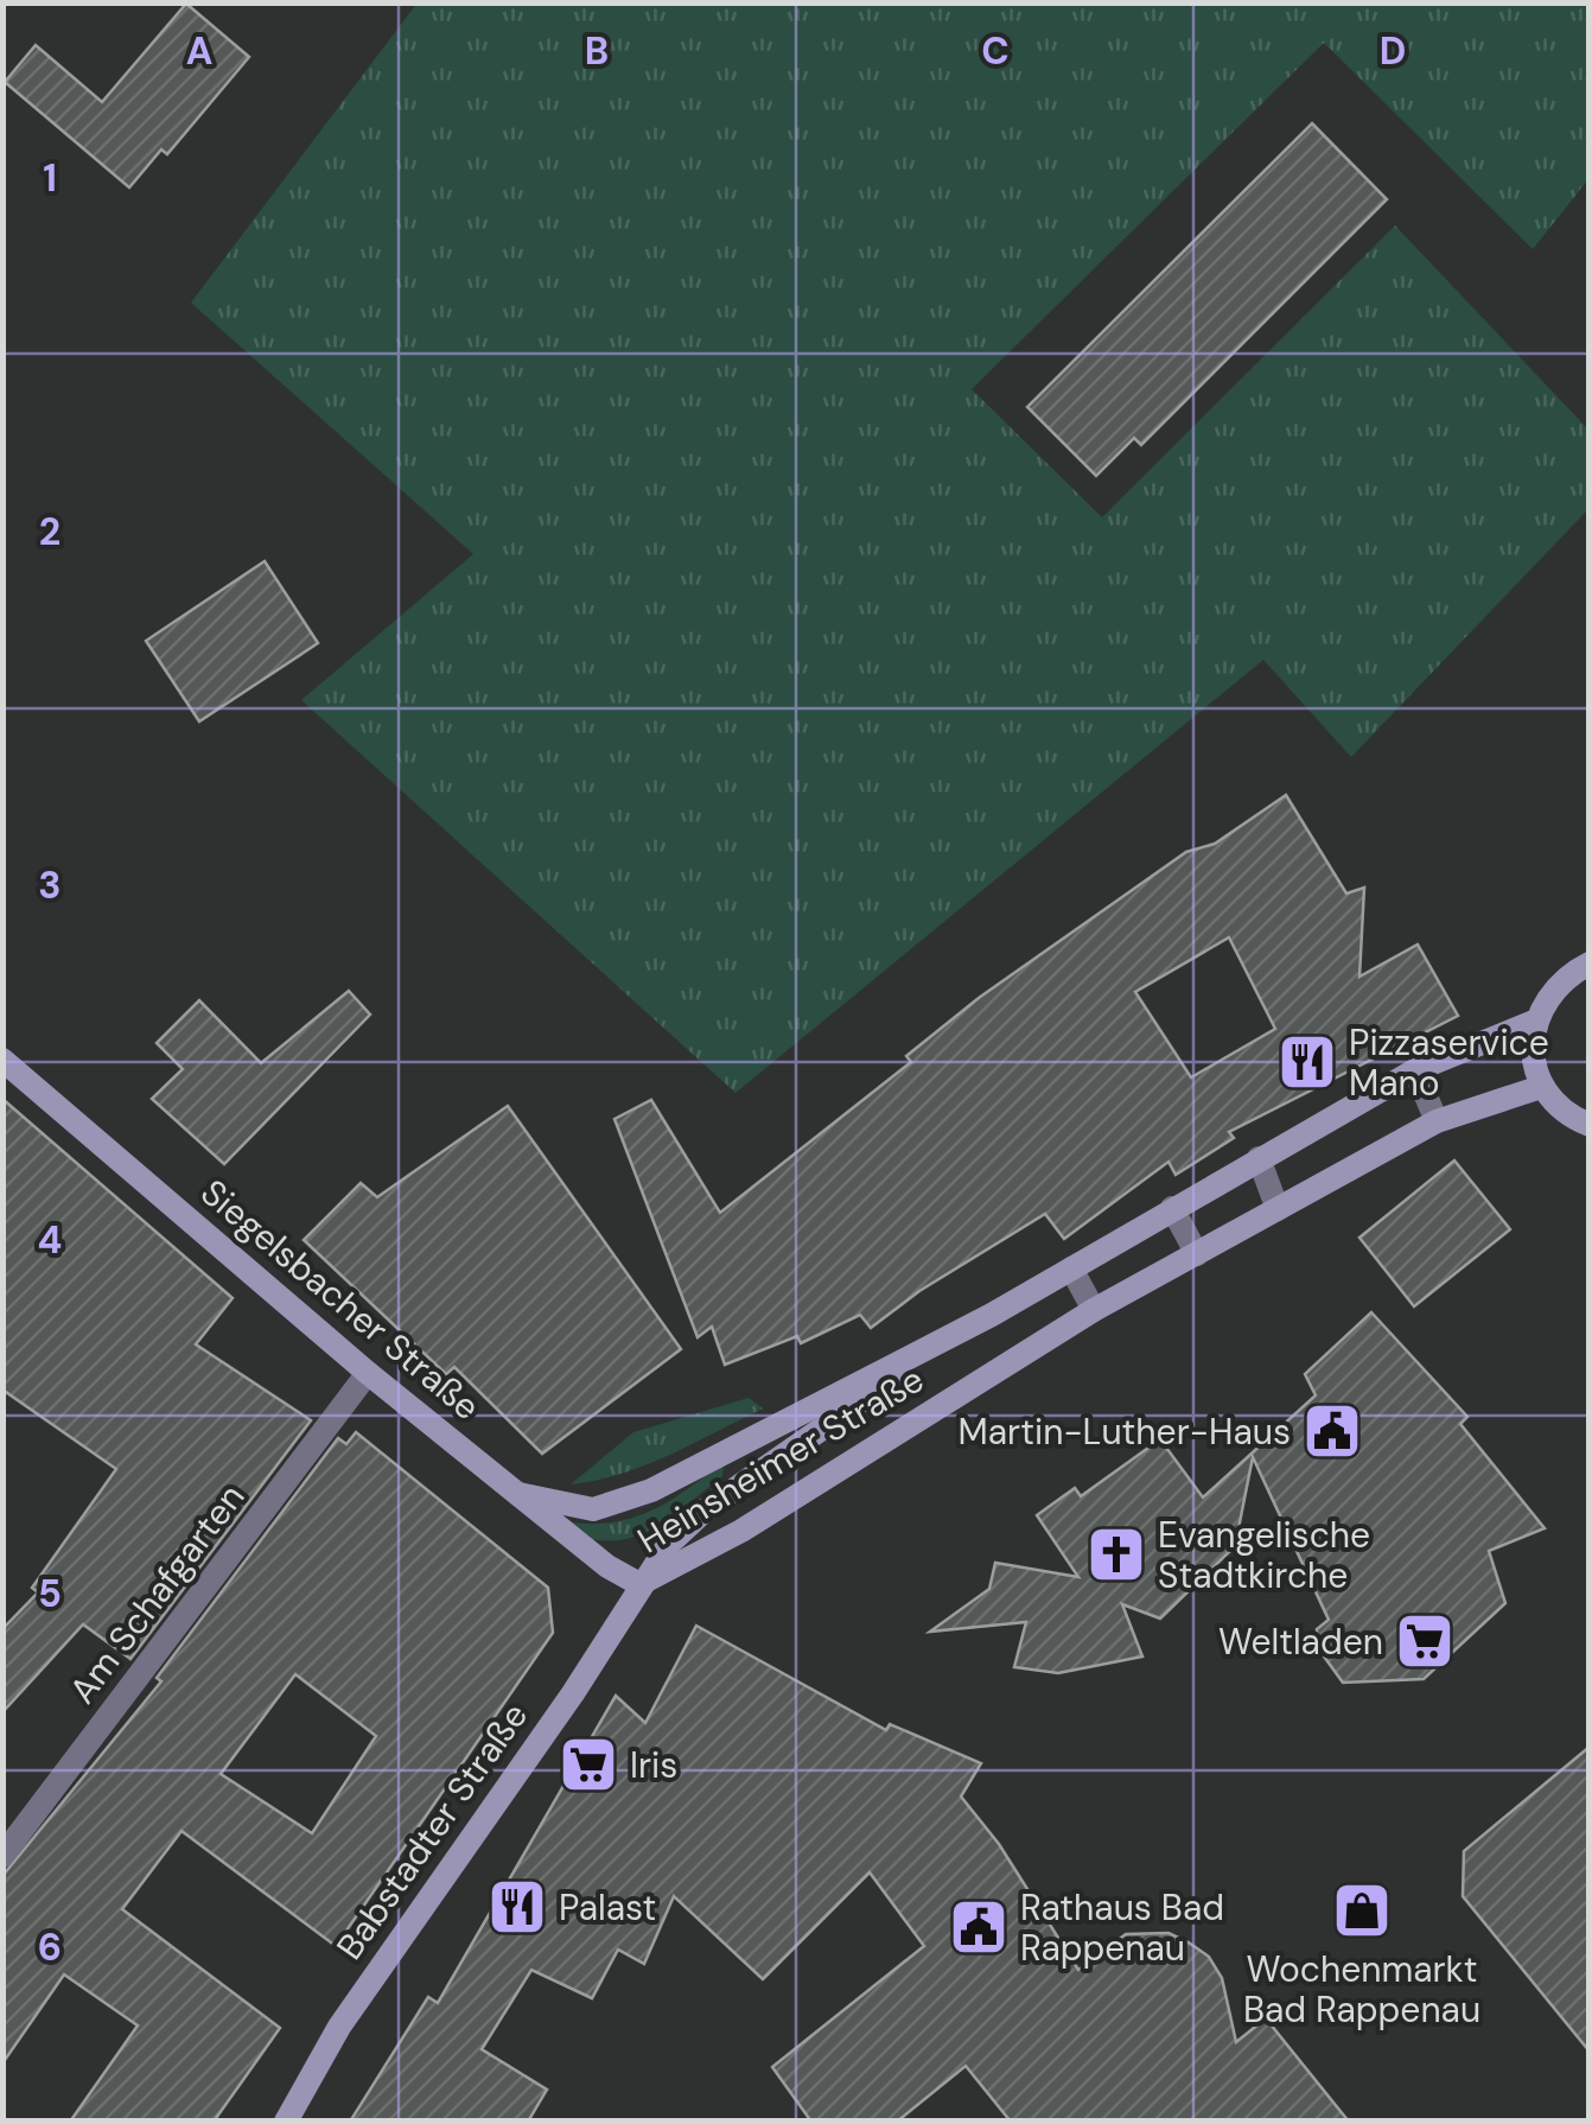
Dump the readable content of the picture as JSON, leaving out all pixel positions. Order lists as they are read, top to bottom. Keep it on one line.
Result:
{"streets":{"street":["Siegelsbacher Straße","Heinsheimer Straße","Am Schafgarten","Babstadter Straße"]},"crossings":[["Siegelsbacher Straße","Heinsheimer Straße"],["Siegelsbacher Straße","Am Schafgarten"],["Siegelsbacher Straße","Babstadter Straße"],["Heinsheimer Straße","Babstadter Straße"]],"places":{"restaurant":["Pizzaservice Mano","Palast"],"public building":["Martin-Luther-Haus","Rathaus Bad Rappenau"],"church":["Evangelische Stadtkirche"],"supermarket":["Weltladen","Iris"],"shop":["Wochenmarkt Bad Rappenau"]},"grid":{"columns":["A","B","C","D"],"rows":["1","2","3","4","5","6"]}}
